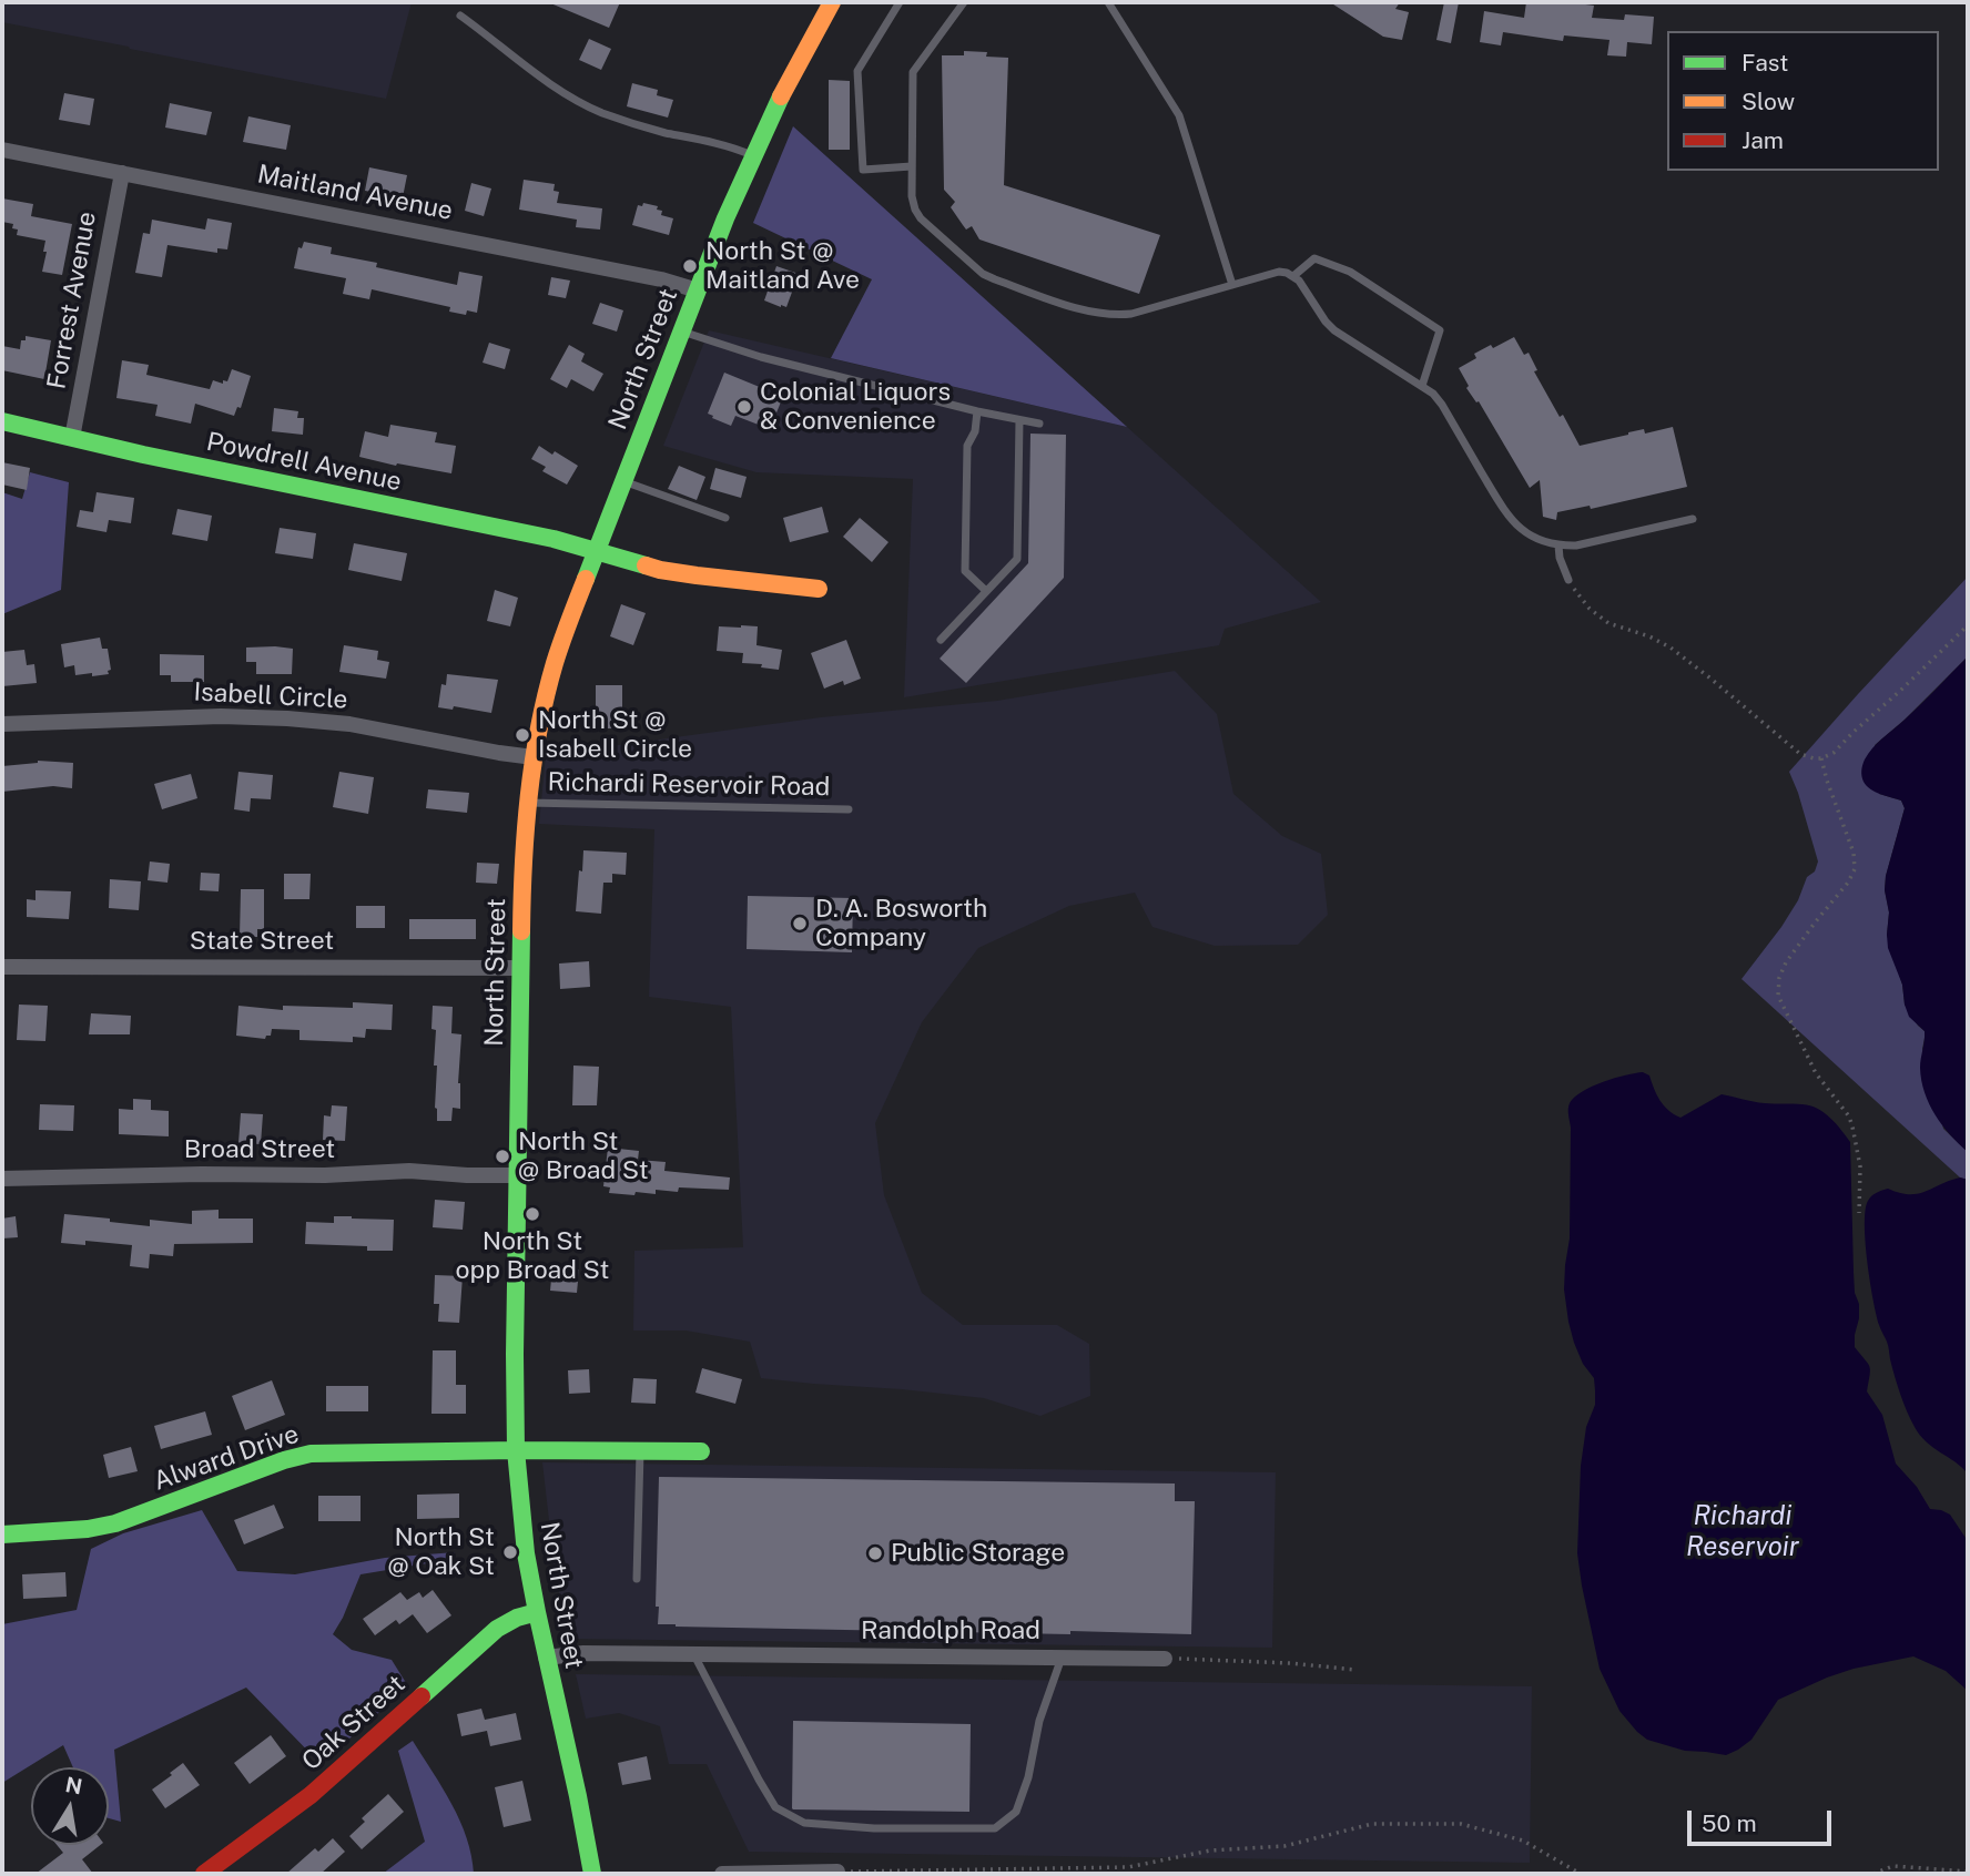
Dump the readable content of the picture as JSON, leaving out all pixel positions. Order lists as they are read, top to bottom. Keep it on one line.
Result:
{"streets":{"street":["Maitland Avenue","Forrest Avenue","North Street","Powdrell Avenue","Isabell Circle","State Street","Broad Street","Alward Drive","Randolph Road","Oak Street"],"lane":["Richardi Reservoir Road"]},"crossings":[["Maitland Avenue","Forrest Avenue"],["Maitland Avenue","North Street"],["Forrest Avenue","Powdrell Avenue"],["North Street","Powdrell Avenue"],["North Street","Isabell Circle"],["North Street","Richardi Reservoir Road"],["North Street","State Street"],["North Street","Broad Street"],["North Street","Alward Drive"],["North Street","Randolph Road"],["North Street","Oak Street"]],"water":["Richardi Reservoir"],"places":["North St @ Maitland Ave","Colonial Liquors & Convenience","North St @ Isabell Circle","D. A. Bosworth Company","North St @ Broad St","North St opp Broad St","North St @ Oak St","Public Storage"],"legend":["Fast","Slow","Jam"],"scale_bar":"50 m","north":"top"}
